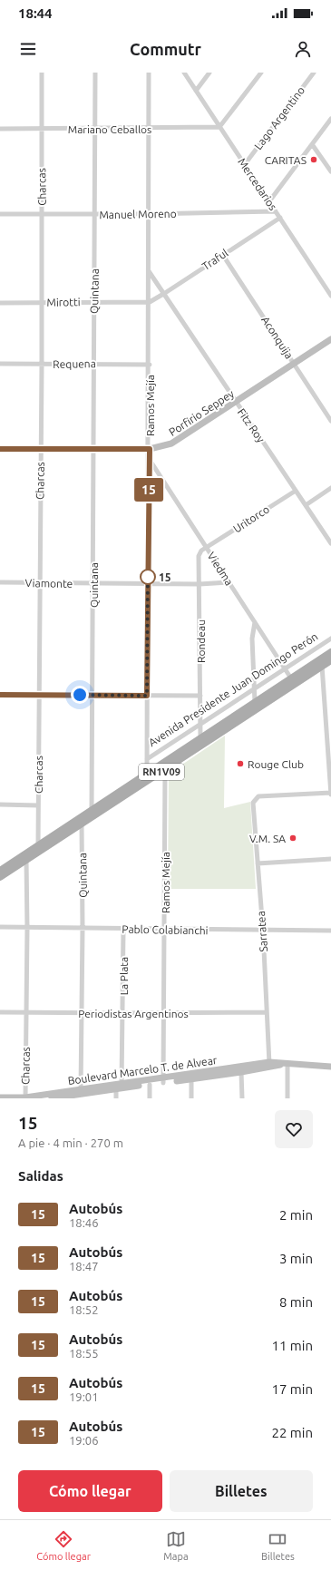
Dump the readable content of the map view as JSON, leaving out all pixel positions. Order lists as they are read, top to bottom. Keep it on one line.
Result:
{"streets":{"main road":["Porfirio Seppey","Avenida Presidente Juan Domingo Perón","RN1V09","Boulevard Marcelo T. de Alvear"],"street":["Lago Argentino","Mariano Ceballos","Mercedarios","Charcas","Manuel Moreno","Traful","Quintana","Mirotti","Aconquija","Requena","Ramos Mejía","Fitz Roy","Uritorco","Viedma","Viamonte","Rondeau","Pablo Colabianchi","Sarratea","La Plata","Periodistas Argentinos"]},"crossings":[["Lago Argentino","Mercedarios"],["Mariano Ceballos","Mercedarios"],["Mariano Ceballos","Charcas"],["Mariano Ceballos","Quintana"],["Mariano Ceballos","Ramos Mejía"],["Mercedarios","Manuel Moreno"],["Mercedarios","Traful"],["Charcas","Manuel Moreno"],["Charcas","Mirotti"],["Charcas","Requena"],["Charcas","Porfirio Seppey"],["Charcas","Viamonte"],["Charcas","Avenida Presidente Juan Domingo Perón"],["Charcas","Pablo Colabianchi"],["Charcas","Periodistas Argentinos"],["Charcas","Boulevard Marcelo T. de Alvear"],["Manuel Moreno","Quintana"],["Manuel Moreno","Ramos Mejía"],["Traful","Mirotti"],["Traful","Aconquija"],["Traful","Ramos Mejía"],["Traful","Fitz Roy"],["Quintana","Mirotti"],["Quintana","Requena"],["Quintana","Porfirio Seppey"],["Quintana","Viamonte"],["Quintana","Avenida Presidente Juan Domingo Perón"],["Quintana","Pablo Colabianchi"],["Quintana","Periodistas Argentinos"],["Quintana","Boulevard Marcelo T. de Alvear"],["Mirotti","Ramos Mejía"],["Aconquija","Porfirio Seppey"],["Requena","Ramos Mejía"],["Ramos Mejía","Porfirio Seppey"],["Ramos Mejía","Fitz Roy"],["Ramos Mejía","Viedma"],["Ramos Mejía","Viamonte"],["Ramos Mejía","Avenida Presidente Juan Domingo Perón"],["Ramos Mejía","Pablo Colabianchi"],["Ramos Mejía","Periodistas Argentinos"],["Ramos Mejía","Boulevard Marcelo T. de Alvear"],["Porfirio Seppey","Fitz Roy"],["Fitz Roy","Uritorco"],["Uritorco","Viedma"],["Uritorco","Rondeau"],["Viedma","Viamonte"],["Viedma","Rondeau"],["Viedma","Avenida Presidente Juan Domingo Perón"],["Viamonte","Rondeau"],["Rondeau","Avenida Presidente Juan Domingo Perón"],["Pablo Colabianchi","Sarratea"],["Pablo Colabianchi","La Plata"],["Sarratea","Periodistas Argentinos"],["Sarratea","Boulevard Marcelo T. de Alvear"],["La Plata","Periodistas Argentinos"],["La Plata","Boulevard Marcelo T. de Alvear"]],"places":["CARITAS","15","Rouge Club","V.M. SA"],"lines":["bus line 15"],"page":{"status":"18:44","header":"Commutr","on_map":"15","heading":[["15","A pie · 4 min · 270 m"],"Salidas"],"list":[{"mark":"15","name":"Autobús","note":"18:46","value":"2 min"},{"mark":"15","name":"Autobús","note":"18:47","value":"3 min"},{"mark":"15","name":"Autobús","note":"18:52","value":"8 min"},{"mark":"15","name":"Autobús","note":"18:55","value":"11 min"},{"mark":"15","name":"Autobús","note":"19:01","value":"17 min"},{"mark":"15","name":"Autobús","note":"19:06","value":"22 min"}],"buttons":["Cómo llegar","Billetes"],"tabs":["Cómo llegar","Mapa","Billetes"]}}
